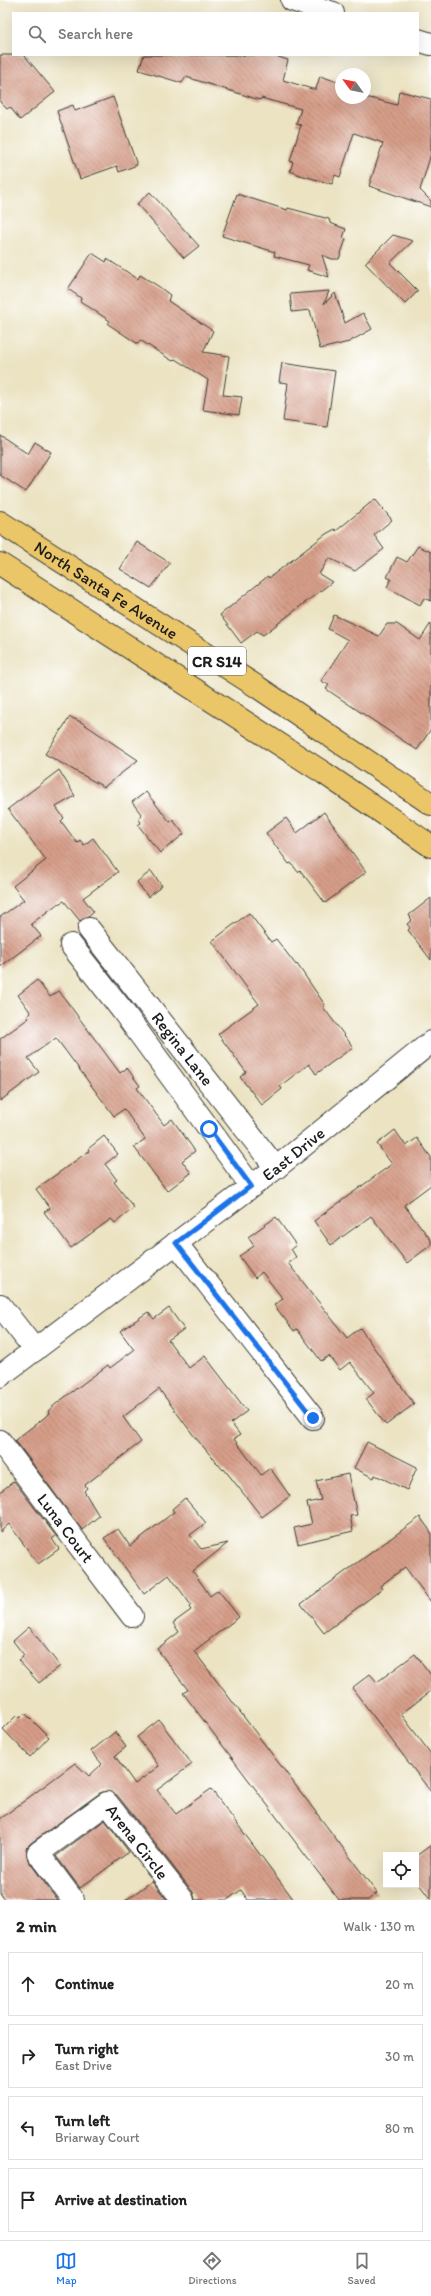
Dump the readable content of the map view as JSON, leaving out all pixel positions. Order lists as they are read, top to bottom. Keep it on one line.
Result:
{"streets":{"main road":["North Santa Fe Avenue","CR S14"],"street":["Regina Lane","East Drive","Luna Court","Arena Circle"]},"crossings":[["Regina Lane","East Drive"]],"north":"top left","page":{"search":"Search here","heading":["2 min","Walk · 130 m"],"list":[["Continue","20 m"],["Turn right","East Drive","30 m"],["Turn left","Briarway Court","80 m"],"Arrive at destination"],"nav":["Map","Directions","Saved"]}}
